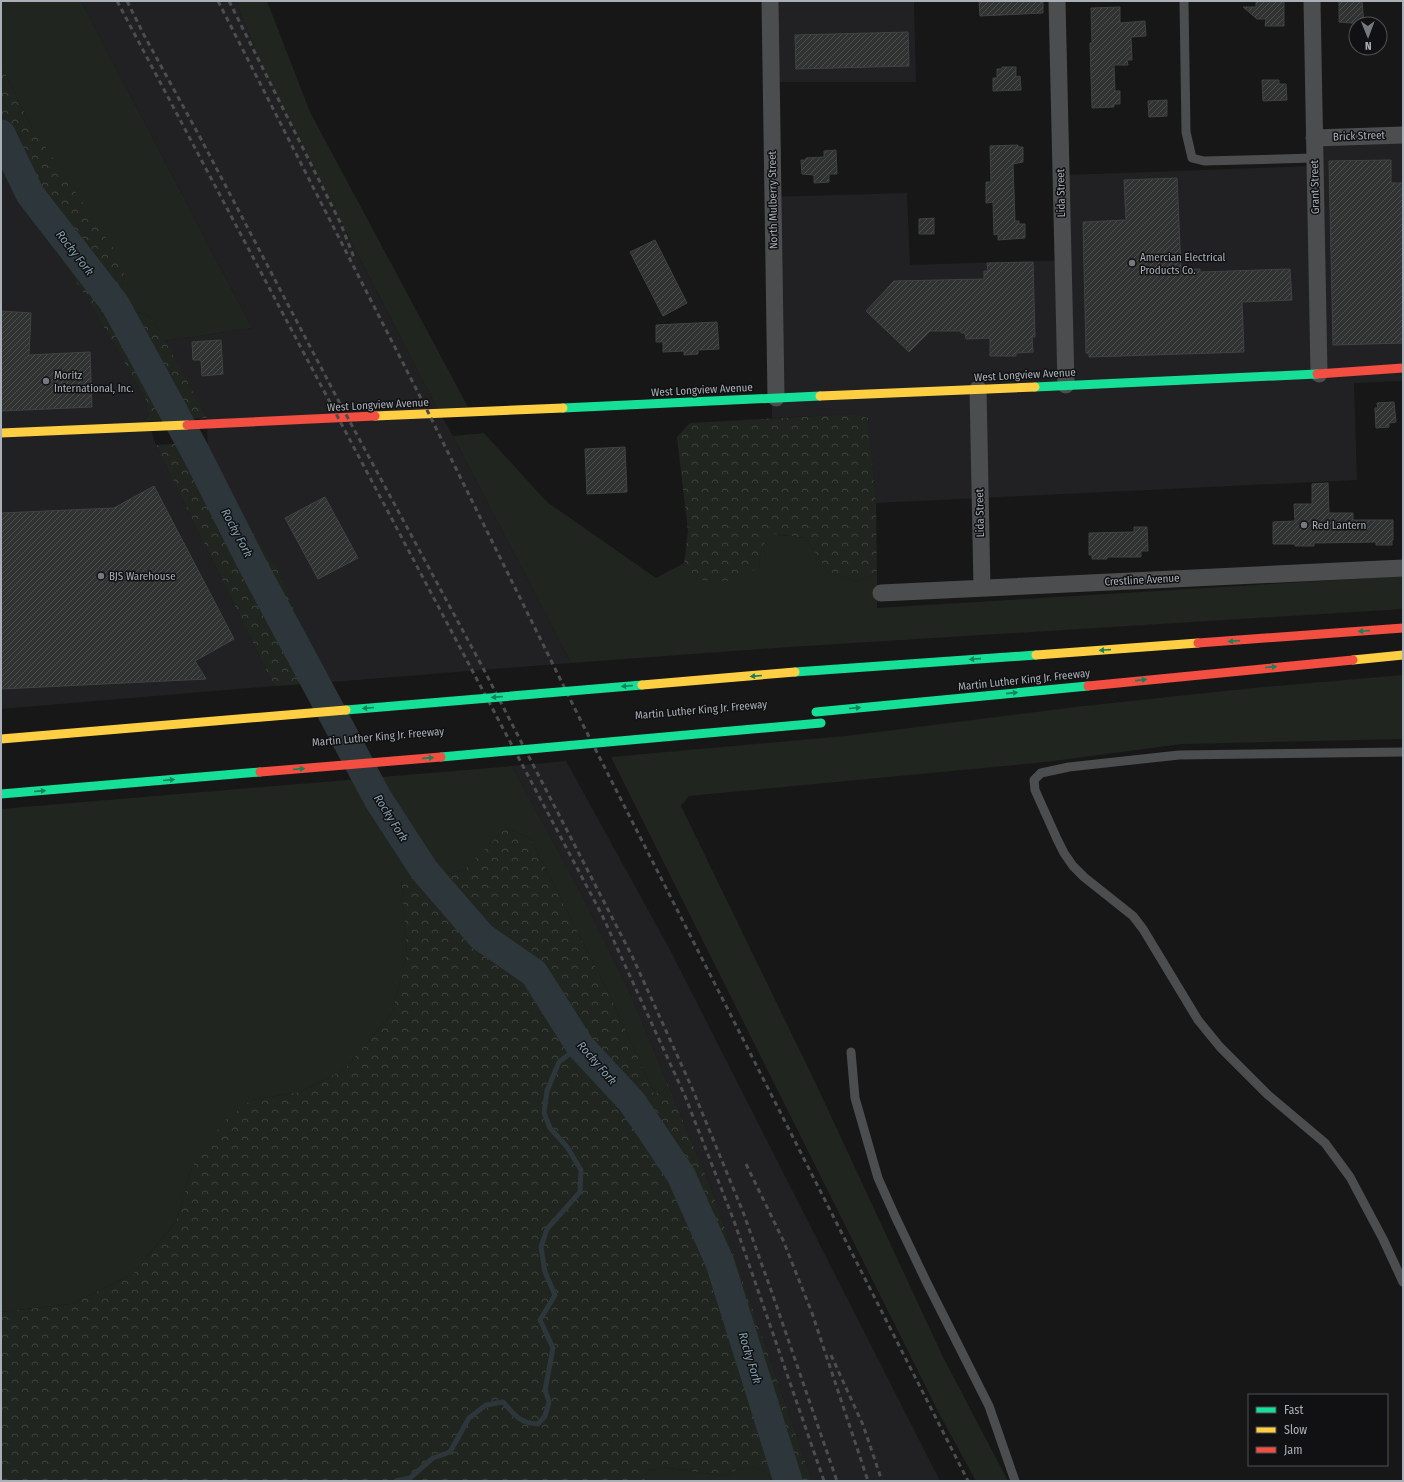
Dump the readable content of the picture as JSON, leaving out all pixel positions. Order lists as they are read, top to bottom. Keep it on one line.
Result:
{"streets":{"main road":["West Longview Avenue","Martin Luther King Jr. Freeway"],"street":["Brick Street","Grant Street","Lida Street","North Mulberry Street","Crestline Avenue"]},"crossings":[["Brick Street","Grant Street"],["Grant Street","West Longview Avenue"],["Lida Street","West Longview Avenue"],["Lida Street","Crestline Avenue"],["North Mulberry Street","West Longview Avenue"]],"water":["Rocky Fork"],"places":["Amercian Electrical Products Co.","Moritz International, Inc.","Red Lantern","BJS Warehouse"],"legend":["Fast","Slow","Jam"],"north":"bottom"}
